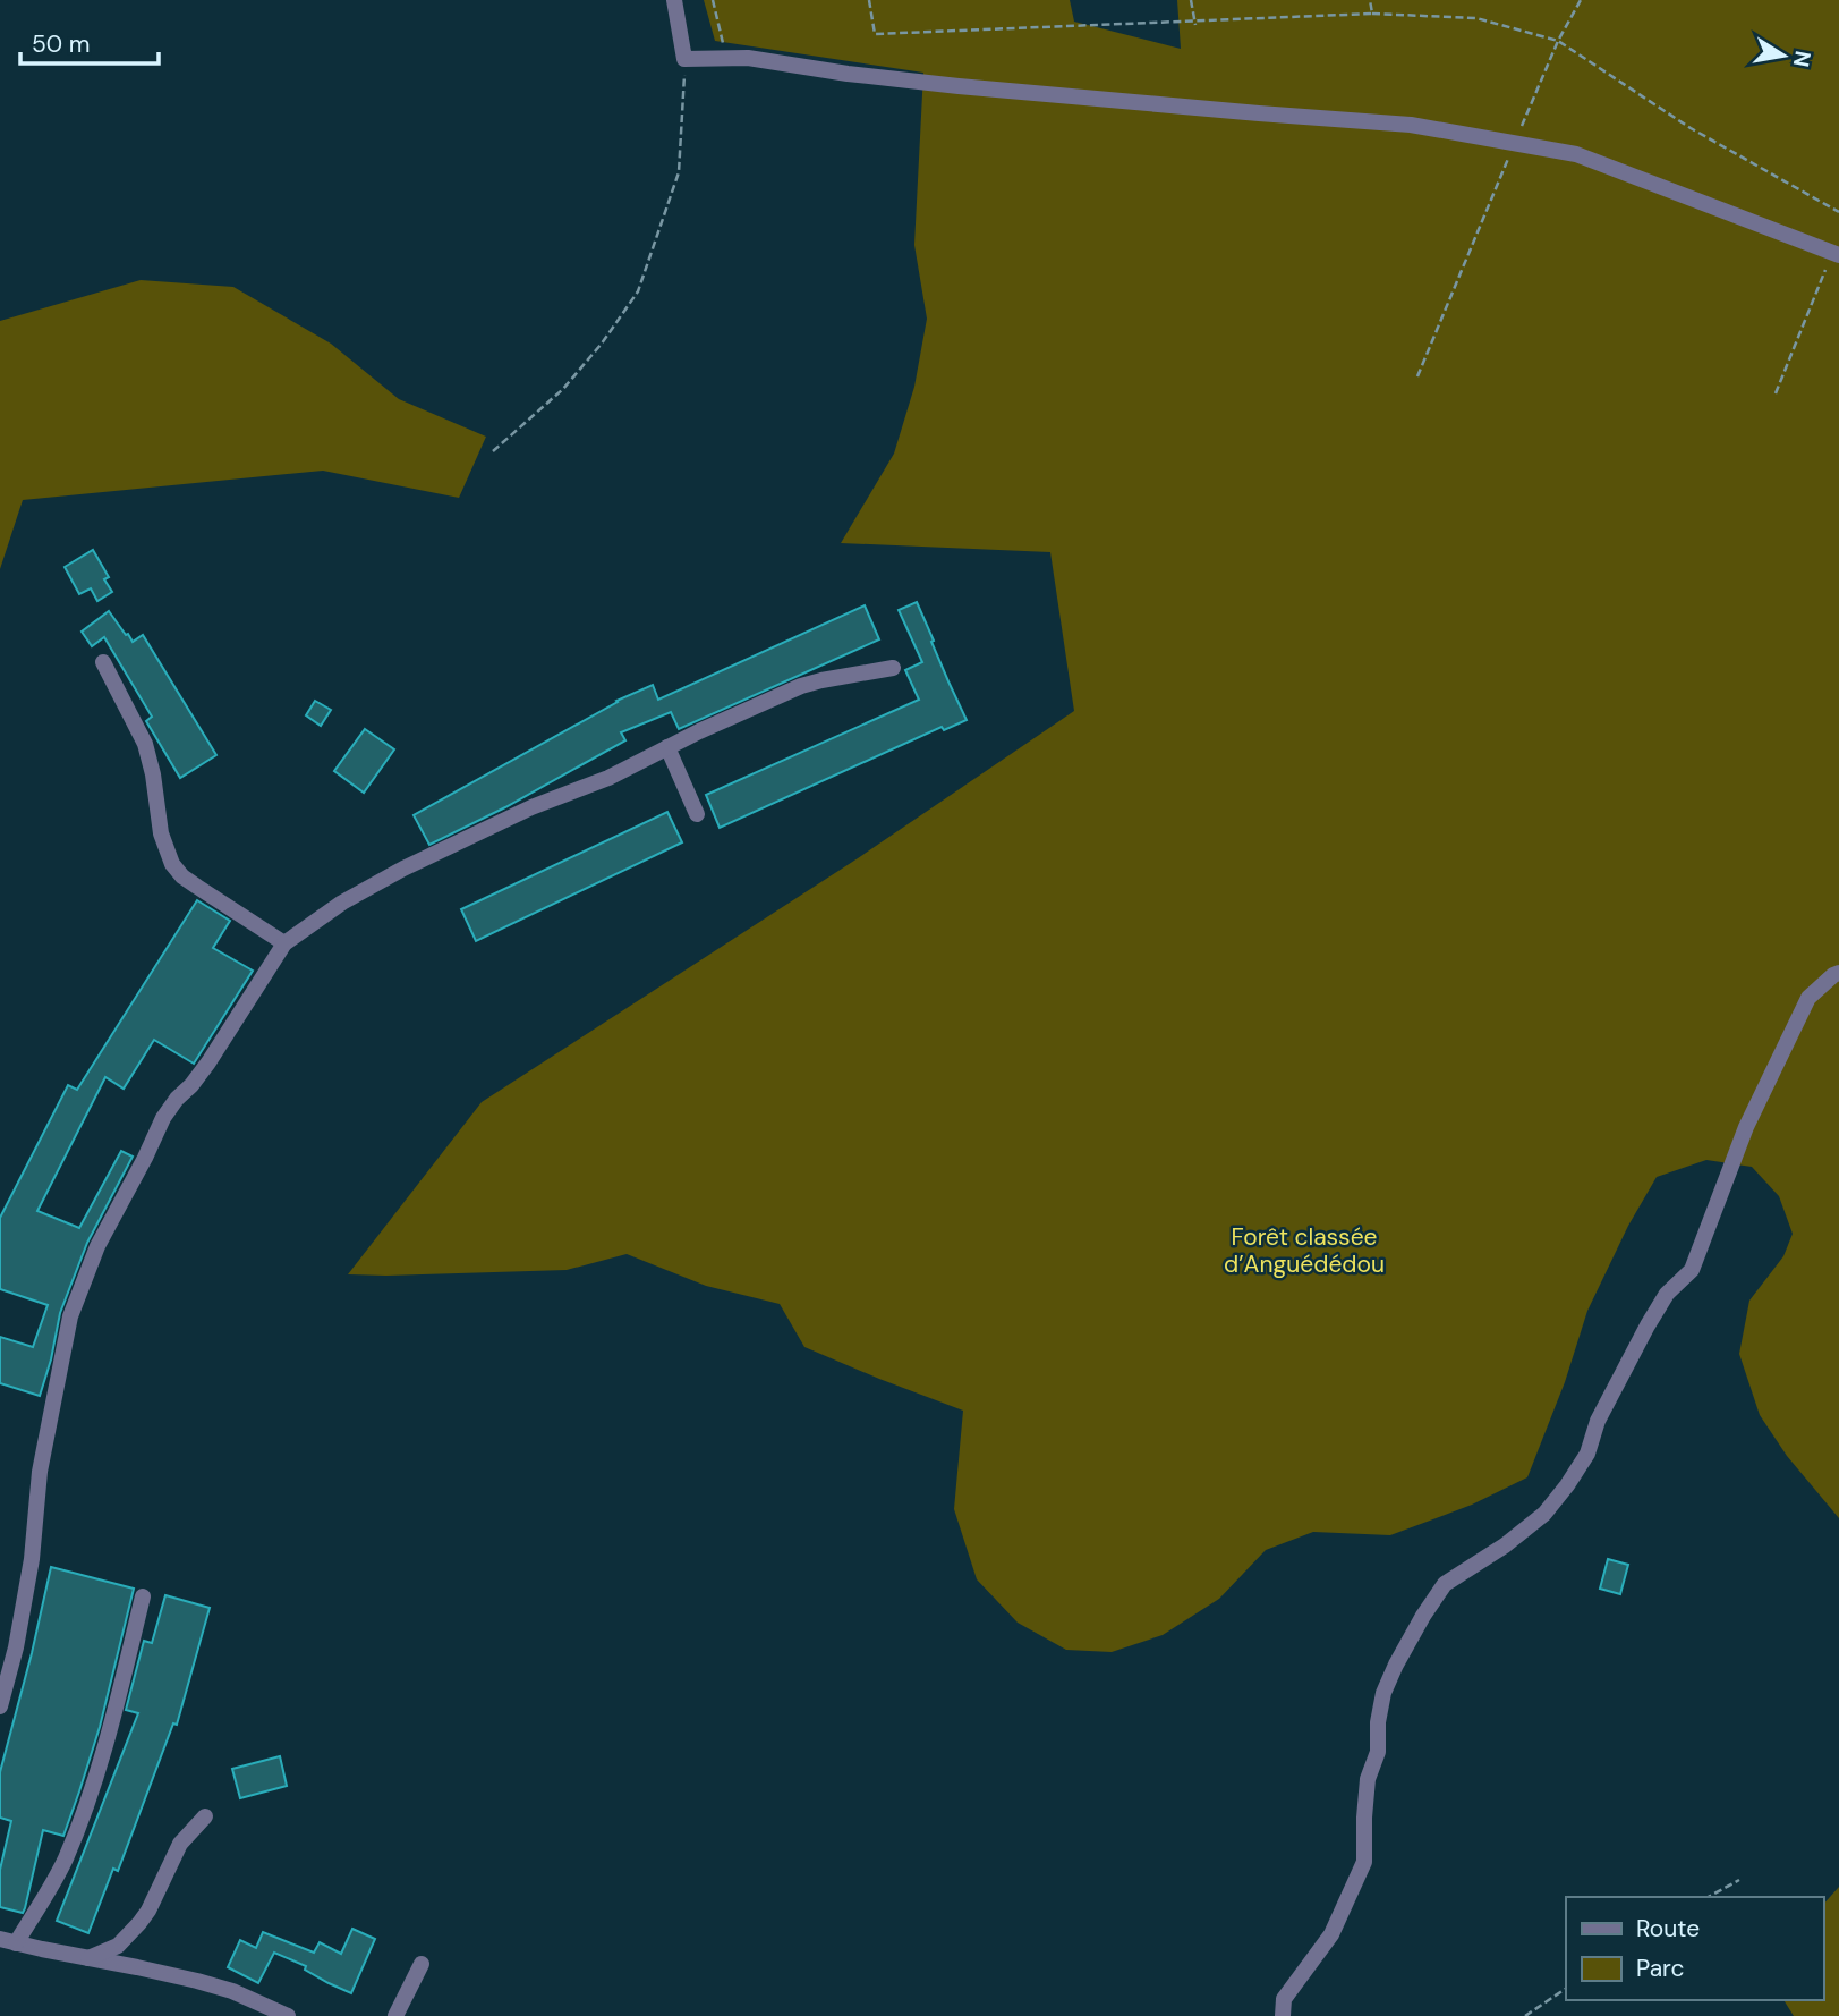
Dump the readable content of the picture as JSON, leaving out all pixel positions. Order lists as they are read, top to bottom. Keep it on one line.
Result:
{"parks":["Forêt classée d’Anguédédou"],"legend":["Route","Parc"],"scale_bar":"50 m","north":"right"}
